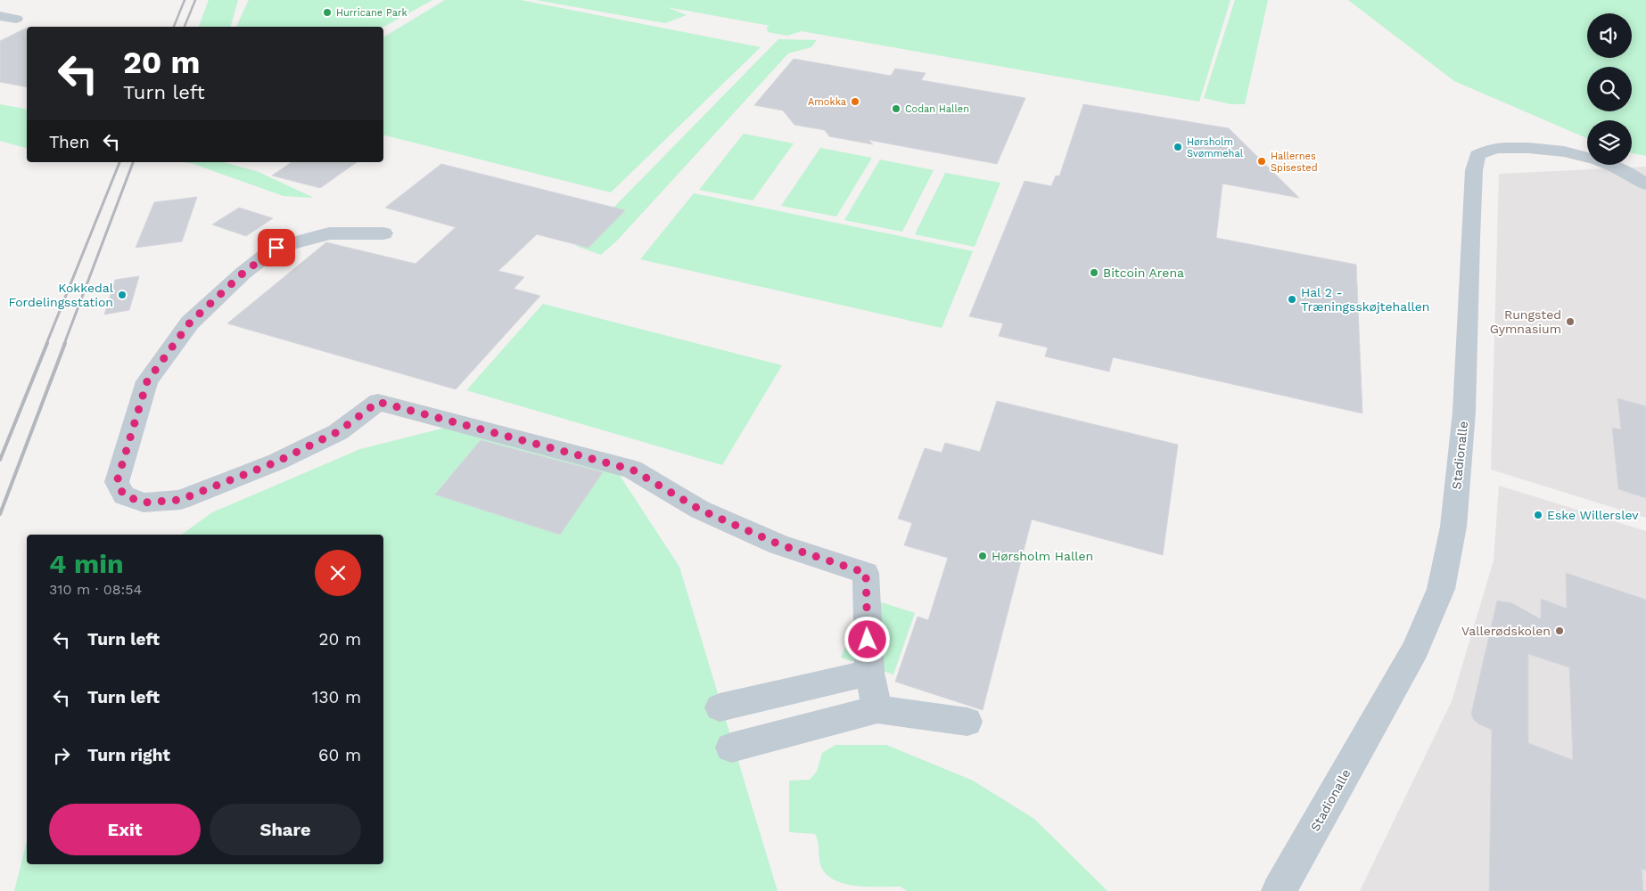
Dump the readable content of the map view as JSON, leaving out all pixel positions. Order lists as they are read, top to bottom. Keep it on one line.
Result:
{"streets":{"street":["Stadionalle"]},"places":["Hurricane Park","Amokka","Codan Hallen","Hørsholm Svømmehal","Hallernes Spisested","Bitcoin Arena","Kokkedal Fordelingsstation","Hal 2 - Træningsskøjtehallen","Rungsted Gymnasium","Eske Willerslev","Hørsholm Hallen","Vallerødskolen"],"page":{"turn":["20 m","Turn left"],"then":"Then","heading":["4 min","310 m · 08:54"],"list":[{"name":"Turn left","value":"20 m"},{"name":"Turn left","value":"130 m"},{"name":"Turn right","value":"60 m"}],"buttons":["Exit","Share"]}}
